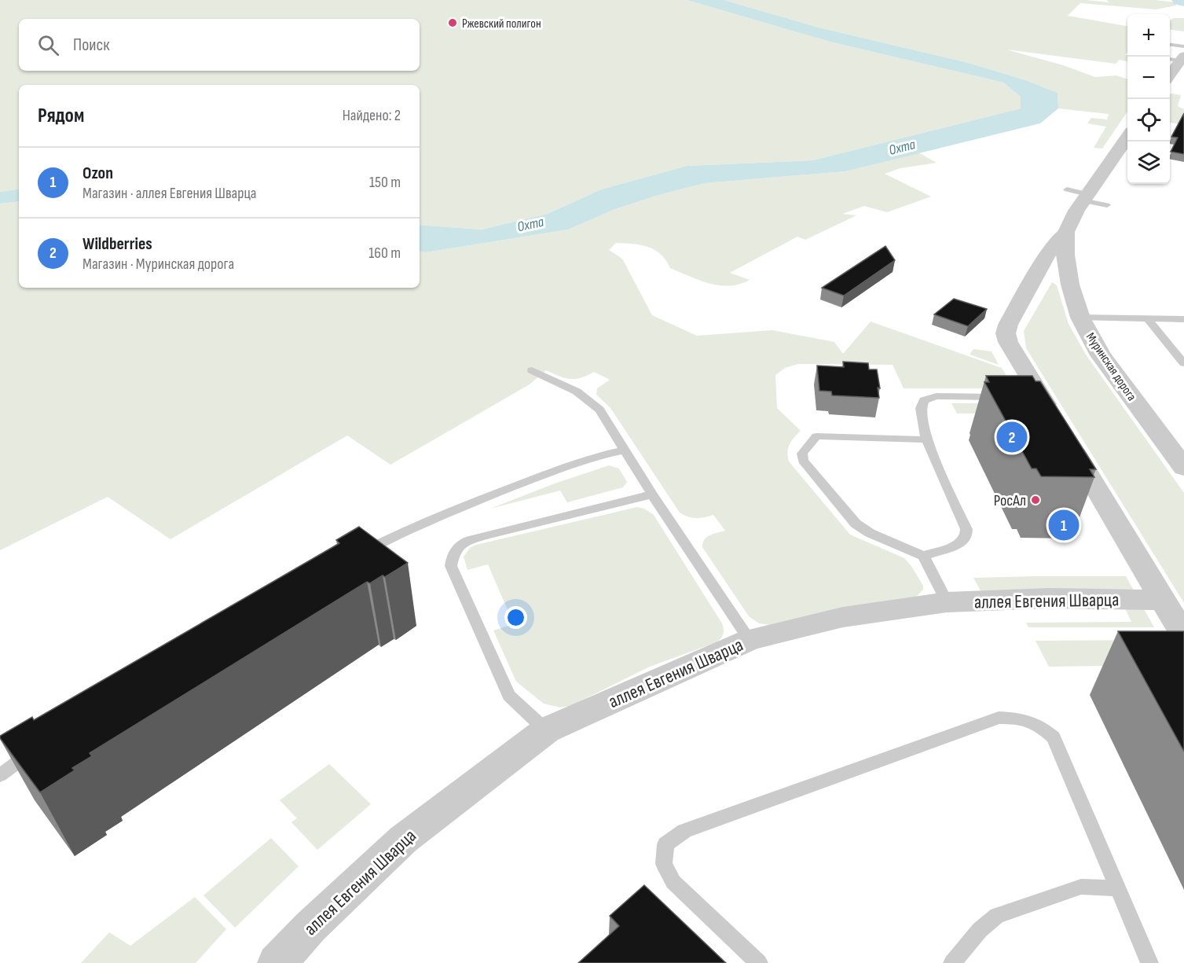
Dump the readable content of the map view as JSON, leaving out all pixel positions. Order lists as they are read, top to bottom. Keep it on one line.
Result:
{"streets":{"street":["Муринская дорога","аллея Евгения Шварца"]},"water":["Охта"],"places":["Ржевский полигон","РосАл"],"page":{"map_buttons":["+","−"],"search":"Поиск","heading":["Рядом","Найдено: 2"],"list":[{"mark":"1","name":"Ozon","note":"Магазин · аллея Евгения Шварца","value":"150 m"},{"mark":"2","name":"Wildberries","note":"Магазин · Муринская дорога","value":"160 m"}],"pins":["2","1"]}}
